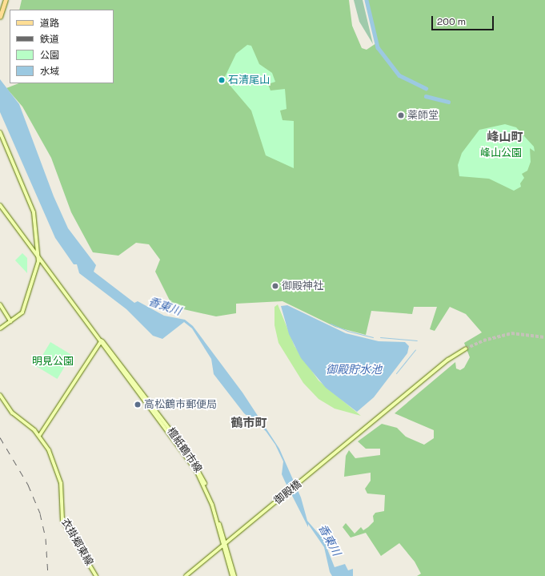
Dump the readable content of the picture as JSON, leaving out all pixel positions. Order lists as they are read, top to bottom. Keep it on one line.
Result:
{"streets":{"main road":["檀紙鶴市線","御殿橋","衣掛郷東線"]},"crossings":[["檀紙鶴市線","御殿橋"]],"districts":["峰山町","鶴市町"],"water":["香東川","御殿貯水池"],"parks":["峰山公園","明見公園"],"places":["石清尾山","薬師堂","御殿神社","高松鶴市郵便局"],"legend":["道路","鉄道","公園","水域"],"scale_bar":"200 m"}
